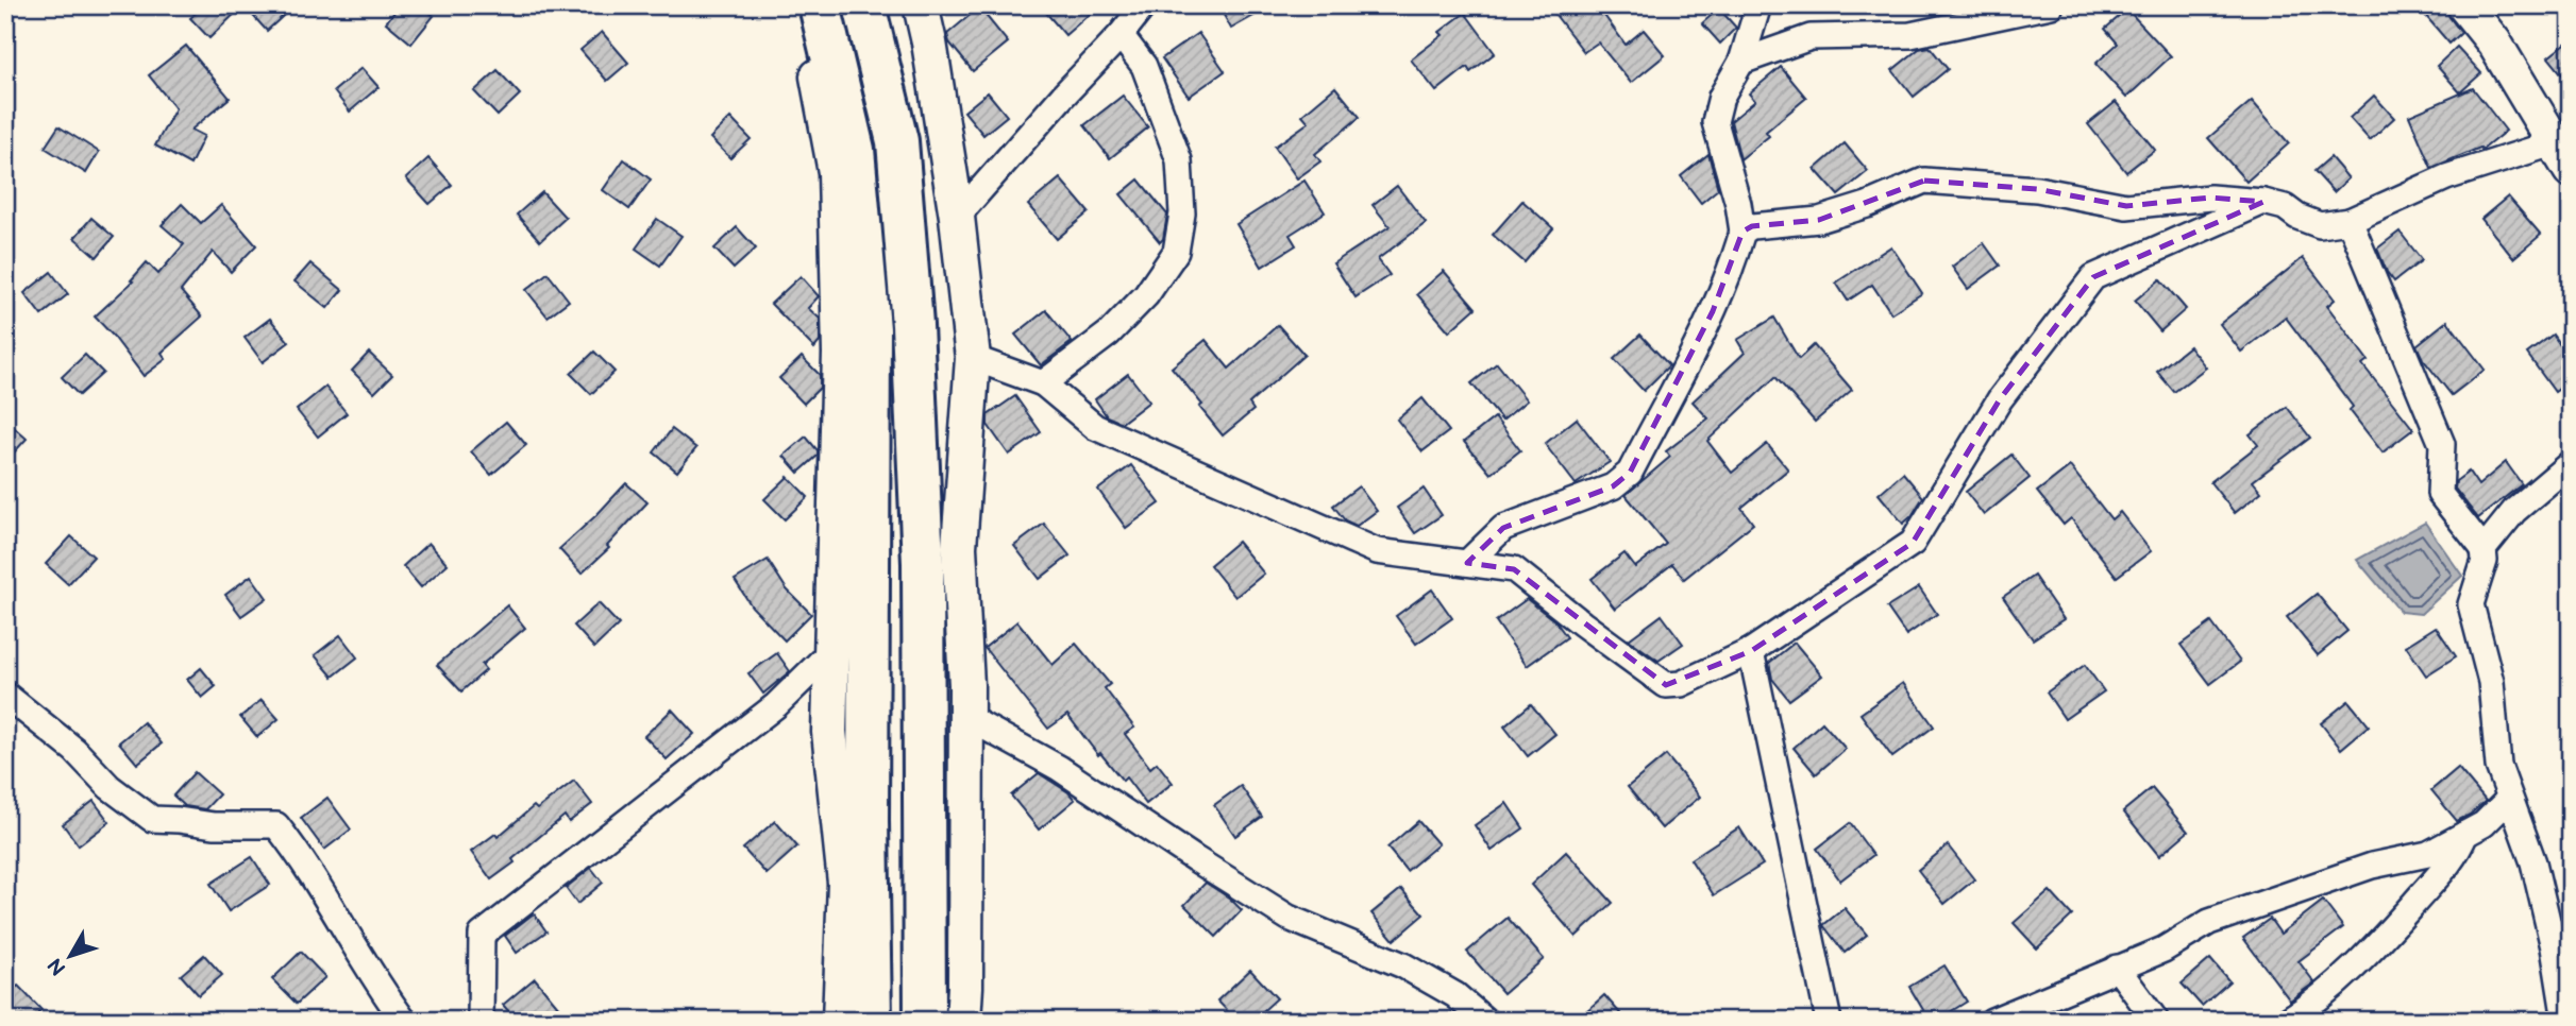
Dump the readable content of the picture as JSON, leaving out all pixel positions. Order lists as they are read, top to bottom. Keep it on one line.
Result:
{"north":"bottom left"}
